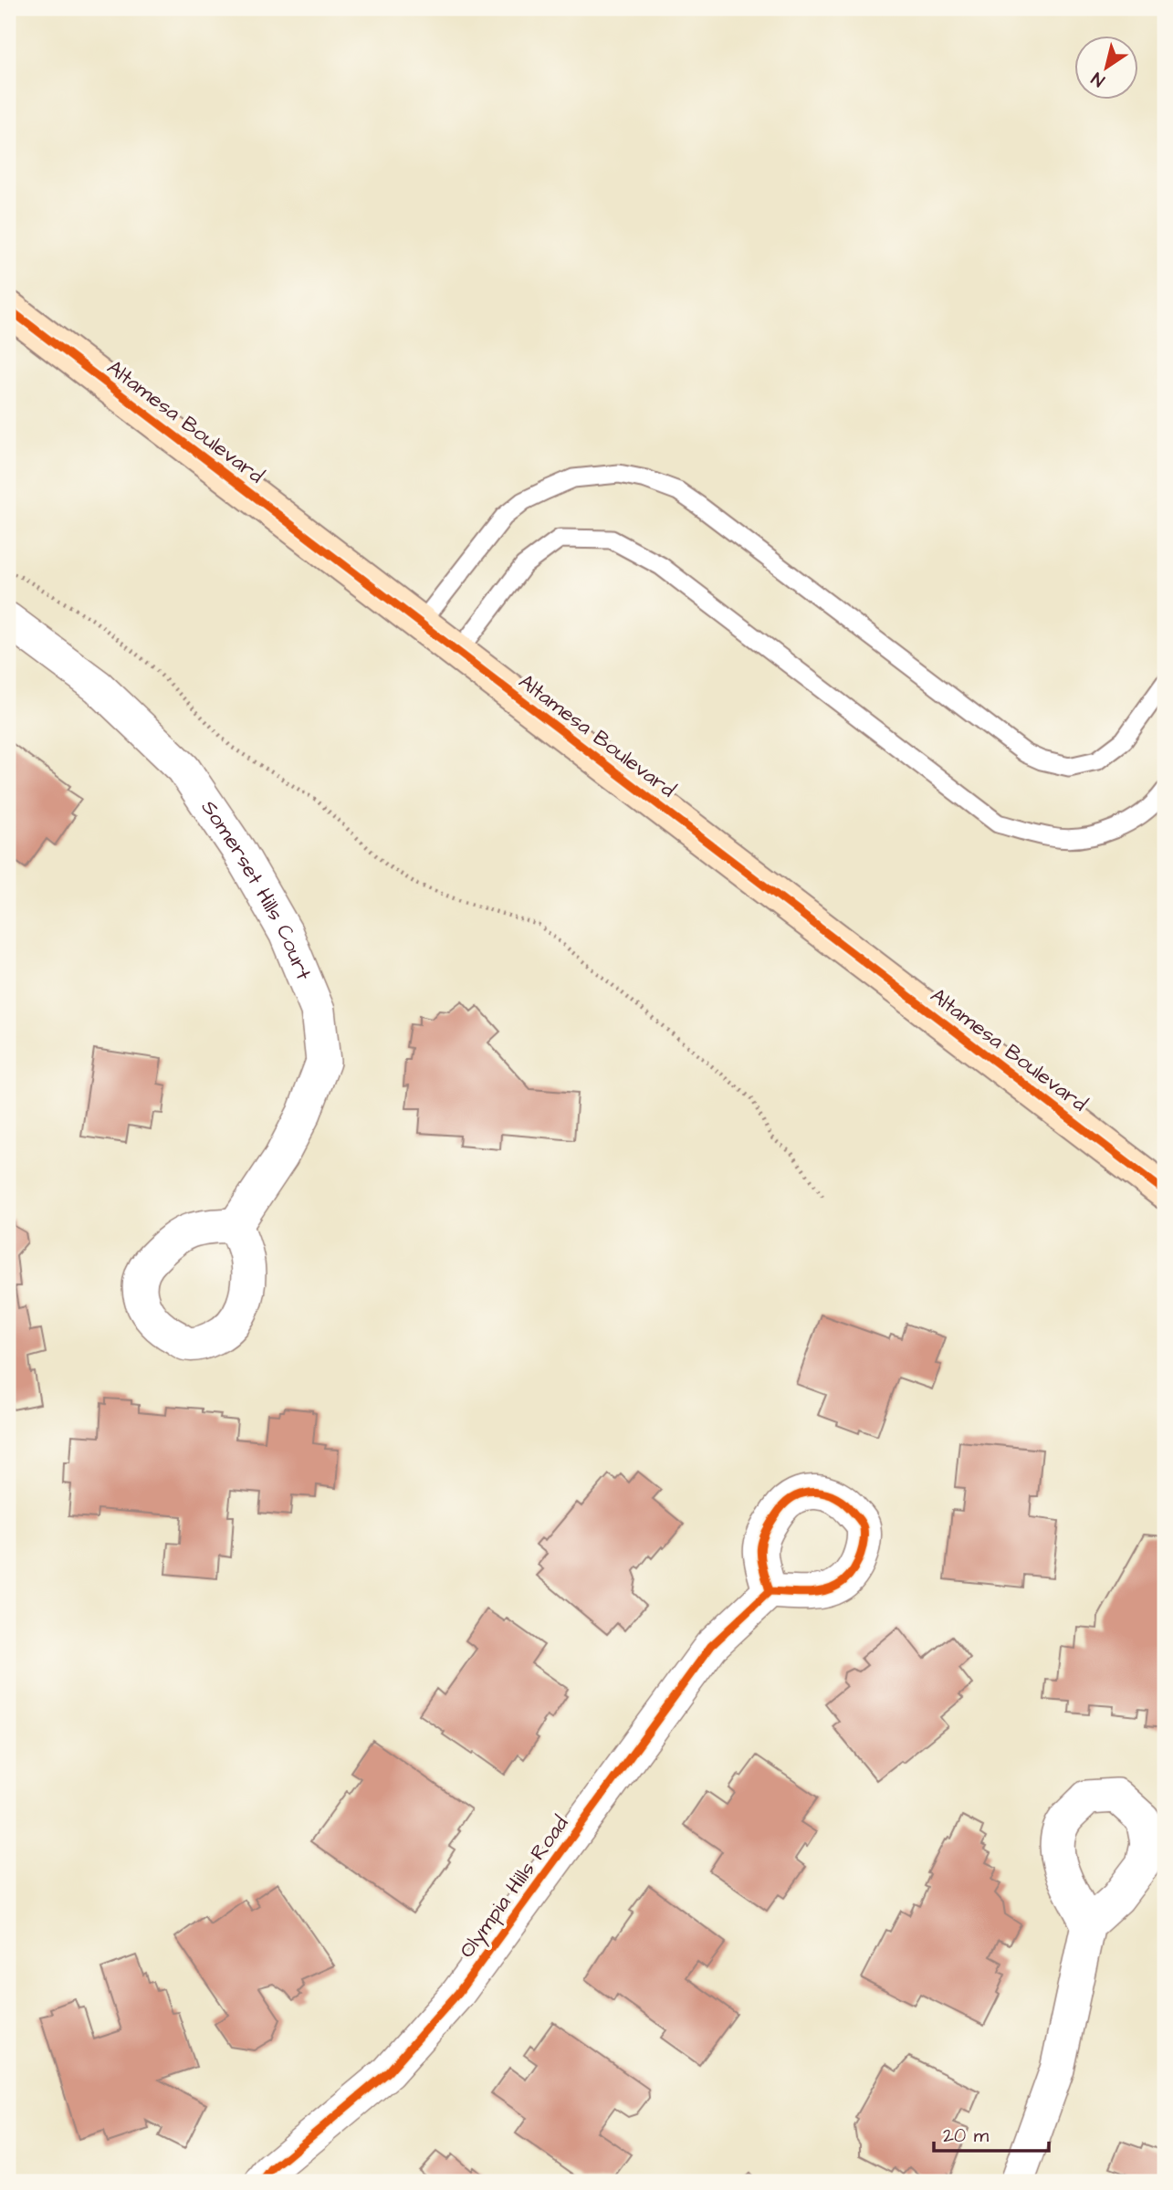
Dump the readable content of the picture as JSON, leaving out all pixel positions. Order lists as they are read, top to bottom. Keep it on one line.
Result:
{"streets":{"street":["Altamesa Boulevard","Somerset Hills Court","Olympia Hills Road"]},"scale_bar":"20 m","north":"bottom left"}
